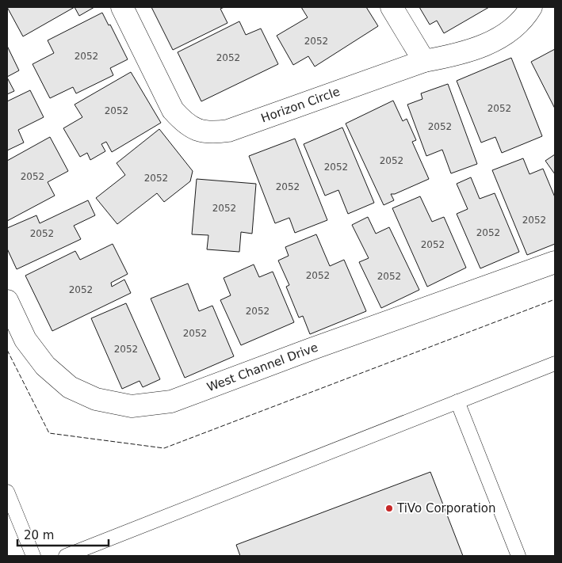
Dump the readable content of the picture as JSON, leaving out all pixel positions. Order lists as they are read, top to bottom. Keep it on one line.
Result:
{"streets":{"street":["Horizon Circle","West Channel Drive"]},"places":["TiVo Corporation"],"house_numbers":["2052","2052","2052","2052","2052","2052","2052","2052","2052","2052","2052","2052","2052","2052","2052","2052","2052","2052","2052","2052","2052","2052"],"scale_bar":"20 m"}
